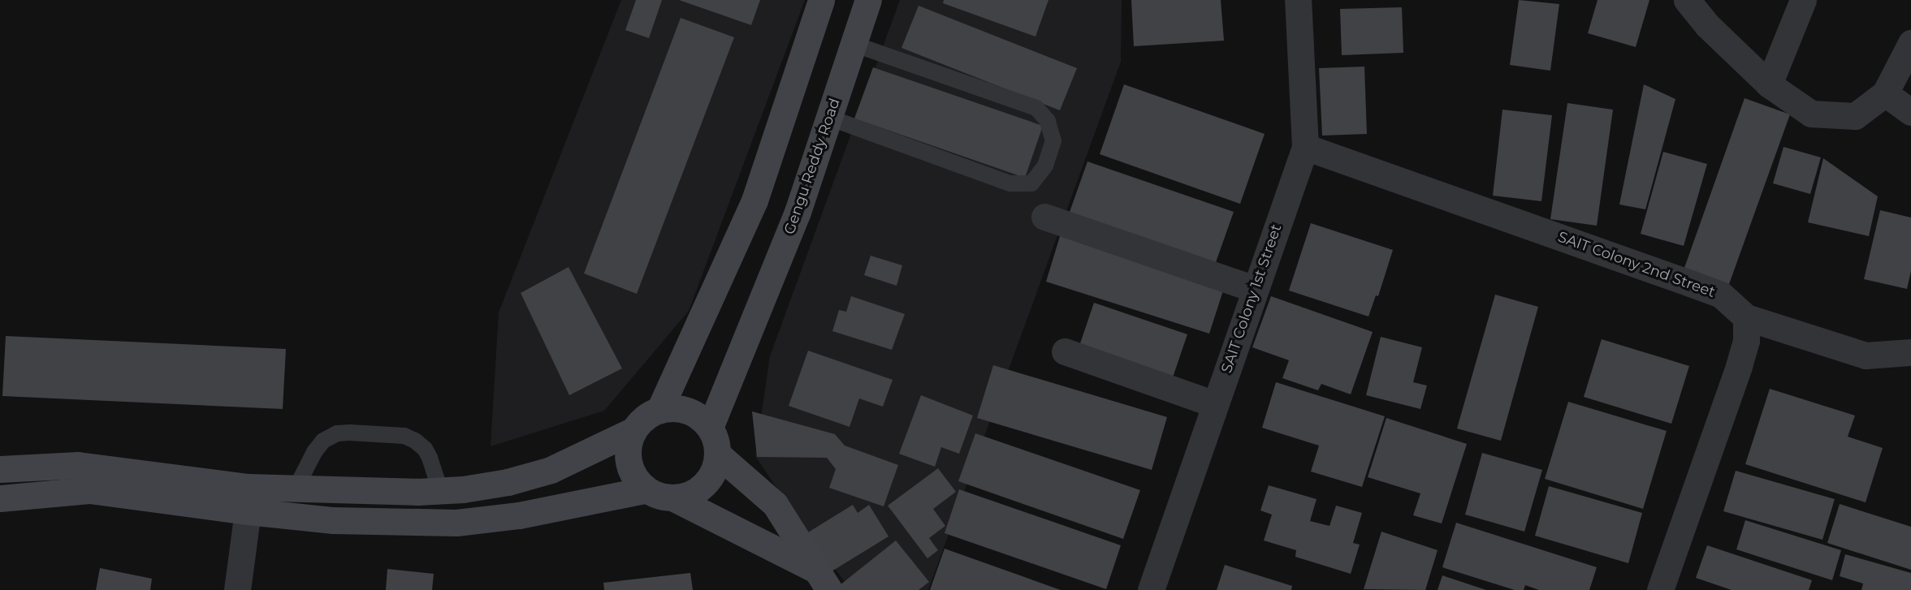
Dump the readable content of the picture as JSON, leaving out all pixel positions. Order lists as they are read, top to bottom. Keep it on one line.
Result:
{"streets":{"main road":["Gengu Reddy Road"],"street":["SAIT Colony 2nd Street","SAIT Colony 1st Street"]},"crossings":[["SAIT Colony 2nd Street","SAIT Colony 1st Street"]]}
